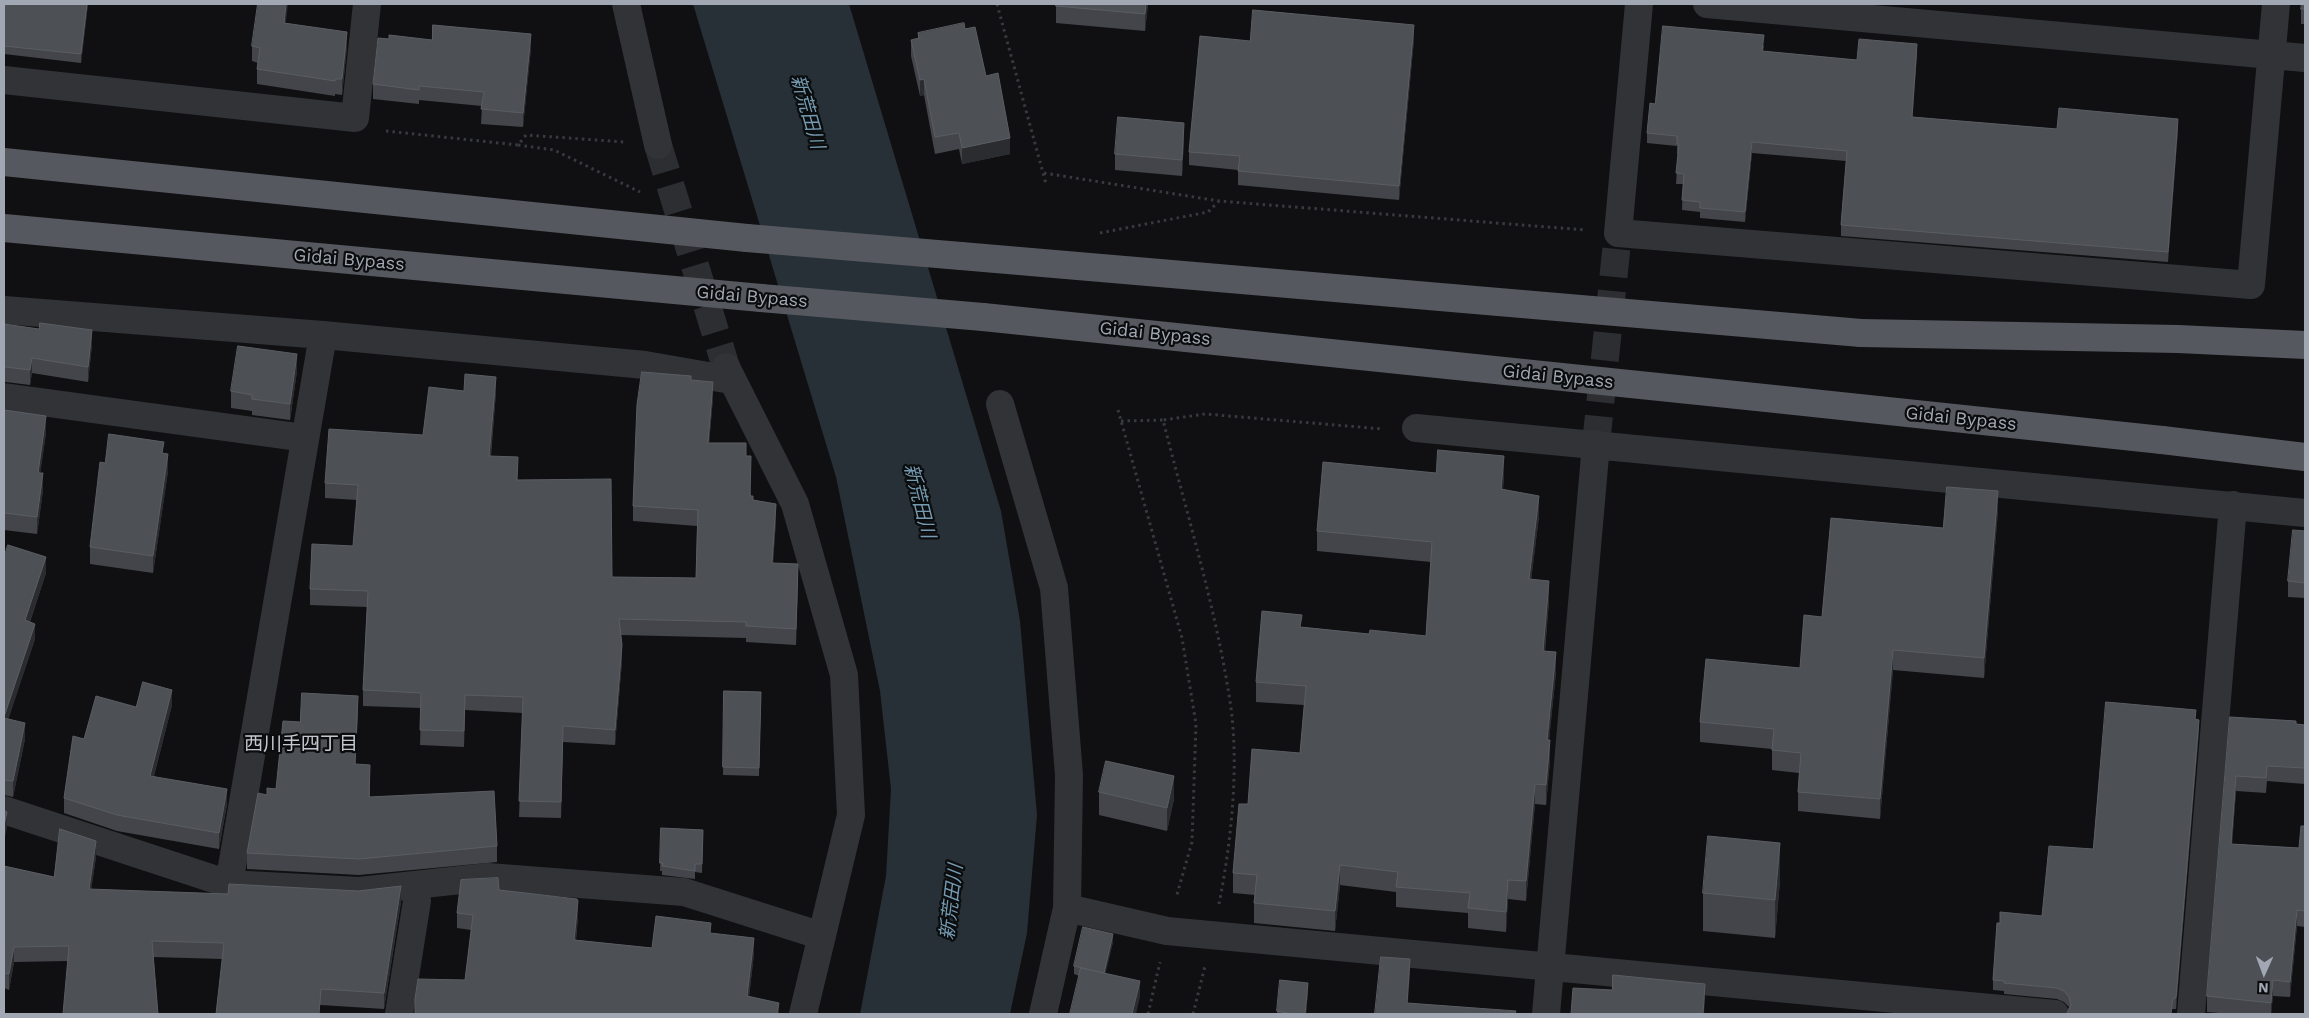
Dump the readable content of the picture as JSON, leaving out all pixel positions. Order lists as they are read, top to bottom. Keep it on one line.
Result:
{"streets":{"highway":["Gidai Bypass"]},"districts":["西川手四丁目"],"water":["新荒田川"],"north":"bottom"}
